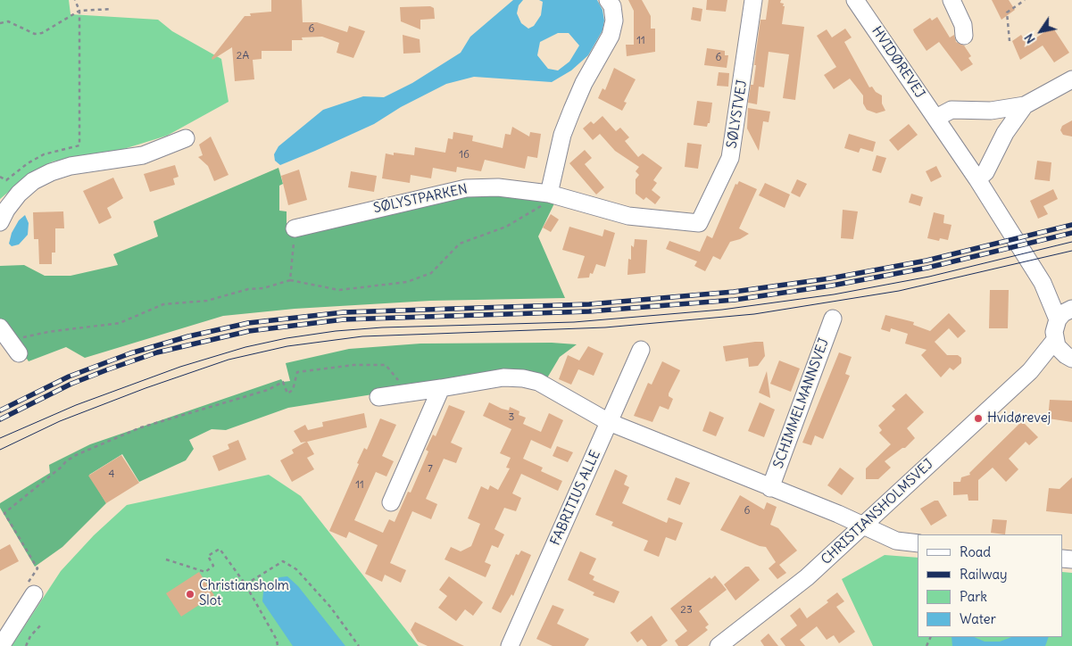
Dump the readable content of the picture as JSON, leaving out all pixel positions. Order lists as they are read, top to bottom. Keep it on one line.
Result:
{"streets":{"street":["HVIDØREVEJ","SØLYSTVEJ","SØLYSTPARKEN","SCHIMMELMANNSVEJ","FABRITIUS ALLE","CHRISTIANSHOLMSVEJ"]},"crossings":[["SØLYSTVEJ","SØLYSTPARKEN"]],"places":["Hvidørevej","Christiansholm Slot"],"house_numbers":["6","11","2A","6","16","3","7","4","11","6","23"],"legend":["Road","Railway","Park","Water"],"north":"bottom left"}
